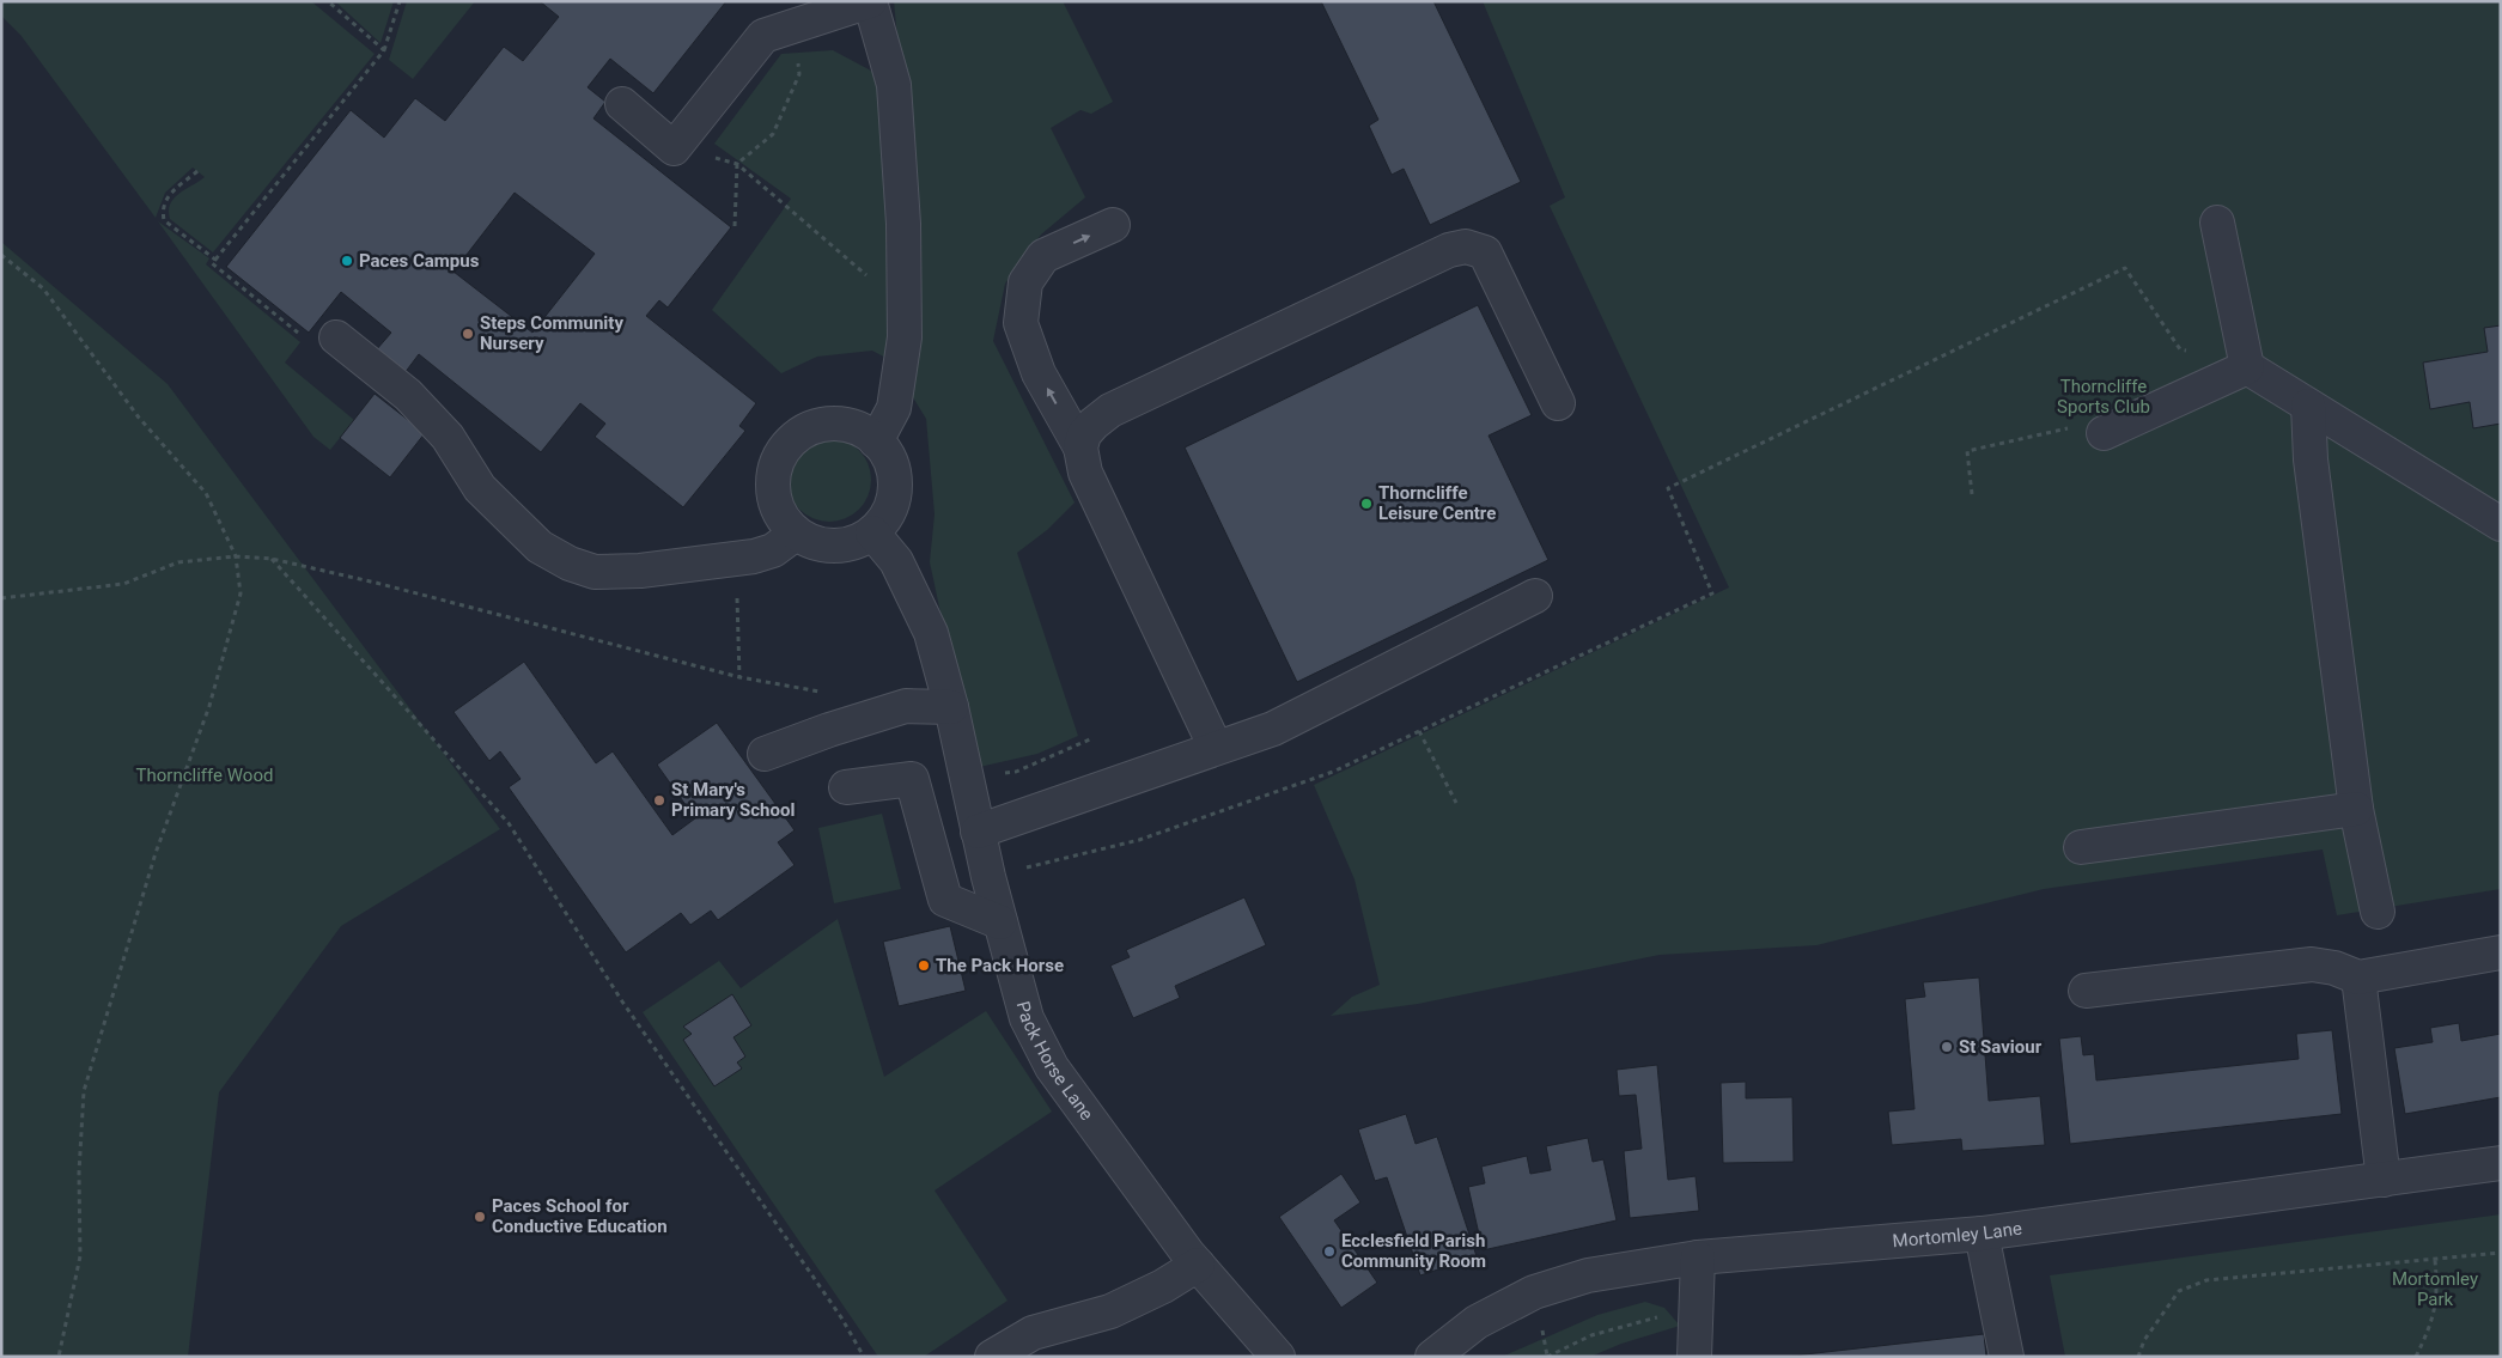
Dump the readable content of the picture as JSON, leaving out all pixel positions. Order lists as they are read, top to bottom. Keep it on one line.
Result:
{"streets":{"street":["Pack Horse Lane","Mortomley Lane"]},"parks":["Thorncliffe Sports Club","Thorncliffe Wood","Mortomley Park"],"places":["Paces Campus","Steps Community Nursery","Thorncliffe Leisure Centre","St Mary's Primary School","The Pack Horse","St Saviour","Paces School for Conductive Education","Ecclesfield Parish Community Room"]}
